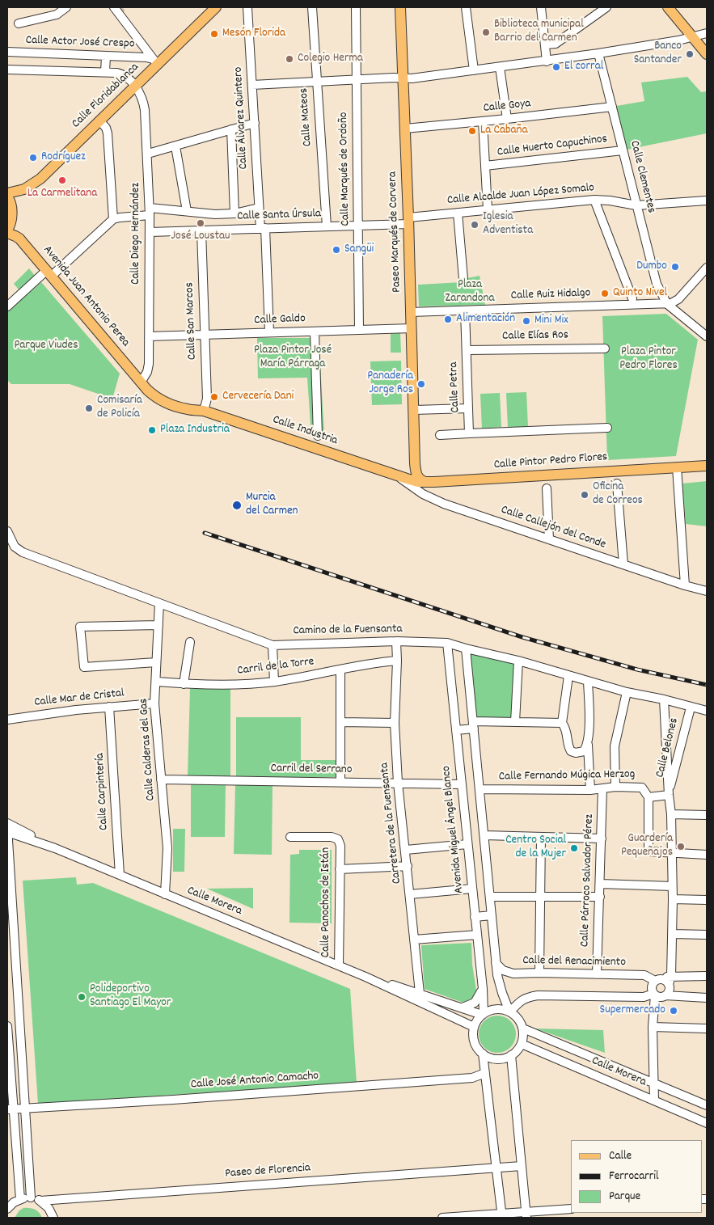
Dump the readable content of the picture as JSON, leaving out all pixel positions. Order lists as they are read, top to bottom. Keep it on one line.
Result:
{"streets":{"main road":["Calle Floridablanca","Paseo Marqués de Corvera","Avenida Juan Antonio Perea","Calle Industria","Calle Pintor Pedro Flores"],"street":["Calle Actor José Crespo","Calle Goya","Calle Mateos","Calle Álvarez Quintero","Calle Huerto Capuchinos","Calle Marqués de Ordoño","Calle Clementes","Calle Alcalde Juan López Somalo","Calle Santa Úrsula","Calle Diego Hernández","Calle Ruiz Hidalgo","Calle Galdo","Calle San Marcos","Calle Elías Ros","Calle Petra","Calle Callejón del Conde","Camino de la Fuensanta","Carril de la Torre","Calle Mar de Cristal","Calle Belones","Calle Calderas del Gas","Carril del Serrano","Calle Fernando Múgica Herzog","Calle Carpintería","Carretera de la Fuensanta","Avenida Miguel Ángel Blanco","Calle Párroco Salvador Pérez","Calle Morera","Calle Panochos de Istán","Calle del Renacimiento","Calle José Antonio Camacho","Paseo de Florencia"]},"crossings":[["Calle Actor José Crespo","Calle Floridablanca"],["Calle Floridablanca","Calle Diego Hernández"],["Calle Goya","Calle Clementes"],["Calle Goya","Paseo Marqués de Corvera"],["Calle Mateos","Calle Santa Úrsula"],["Calle Álvarez Quintero","Calle Santa Úrsula"],["Calle Álvarez Quintero","Calle Galdo"],["Calle Huerto Capuchinos","Calle Clementes"],["Calle Marqués de Ordoño","Calle Santa Úrsula"],["Calle Marqués de Ordoño","Calle Galdo"],["Calle Clementes","Calle Alcalde Juan López Somalo"],["Calle Clementes","Calle Ruiz Hidalgo"],["Calle Alcalde Juan López Somalo","Calle Santa Úrsula"],["Calle Alcalde Juan López Somalo","Paseo Marqués de Corvera"],["Calle Santa Úrsula","Paseo Marqués de Corvera"],["Calle Santa Úrsula","Calle Diego Hernández"],["Calle Santa Úrsula","Calle San Marcos"],["Paseo Marqués de Corvera","Calle Ruiz Hidalgo"],["Paseo Marqués de Corvera","Calle Galdo"],["Paseo Marqués de Corvera","Calle Industria"],["Paseo Marqués de Corvera","Calle Pintor Pedro Flores"],["Paseo Marqués de Corvera","Calle Callejón del Conde"],["Calle Diego Hernández","Avenida Juan Antonio Perea"],["Calle Diego Hernández","Calle Galdo"],["Calle Ruiz Hidalgo","Calle Petra"],["Calle Galdo","Calle San Marcos"],["Calle San Marcos","Calle Industria"],["Calle Elías Ros","Calle Petra"],["Calle Industria","Calle Pintor Pedro Flores"],["Calle Industria","Calle Callejón del Conde"],["Calle Pintor Pedro Flores","Calle Callejón del Conde"],["Camino de la Fuensanta","Calle Belones"],["Camino de la Fuensanta","Calle Calderas del Gas"],["Camino de la Fuensanta","Carretera de la Fuensanta"],["Camino de la Fuensanta","Avenida Miguel Ángel Blanco"],["Carril de la Torre","Calle Calderas del Gas"],["Carril de la Torre","Carretera de la Fuensanta"],["Calle Mar de Cristal","Calle Calderas del Gas"],["Calle Mar de Cristal","Calle Carpintería"],["Calle Calderas del Gas","Carril del Serrano"],["Calle Calderas del Gas","Calle Morera"],["Carril del Serrano","Carretera de la Fuensanta"],["Carril del Serrano","Avenida Miguel Ángel Blanco"],["Calle Fernando Múgica Herzog","Calle Párroco Salvador Pérez"],["Calle Carpintería","Calle Morera"],["Carretera de la Fuensanta","Calle Morera"],["Avenida Miguel Ángel Blanco","Calle Morera"],["Calle Párroco Salvador Pérez","Calle del Renacimiento"],["Calle Morera","Calle Panochos de Istán"]],"parks":["Plaza Zarandona","Parque Viudes","Plaza Pintor José María Párraga","Plaza Pintor Pedro Flores"],"places":["Biblioteca municipal Barrio del Carmen","Mesón Florida","Banco Santander","Colegio Herma","El corral","La Cabaña","Rodríguez","La Carmelitana","José Loustau","Iglesia Adventista","Sangüi","Dumbo","Quinto Nivel","Alimentación","Mini Mix","Panadería Jorge Ros","Cervecería Dani","Comisaría de Policía","Plaza Industria","Oficina de Correos","Murcia del Carmen","Guardería Pequeñajos","Centro Social de la Mujer","Polideportivo Santiago El Mayor","Supermercado"],"legend":["Calle","Ferrocarril","Parque"]}
